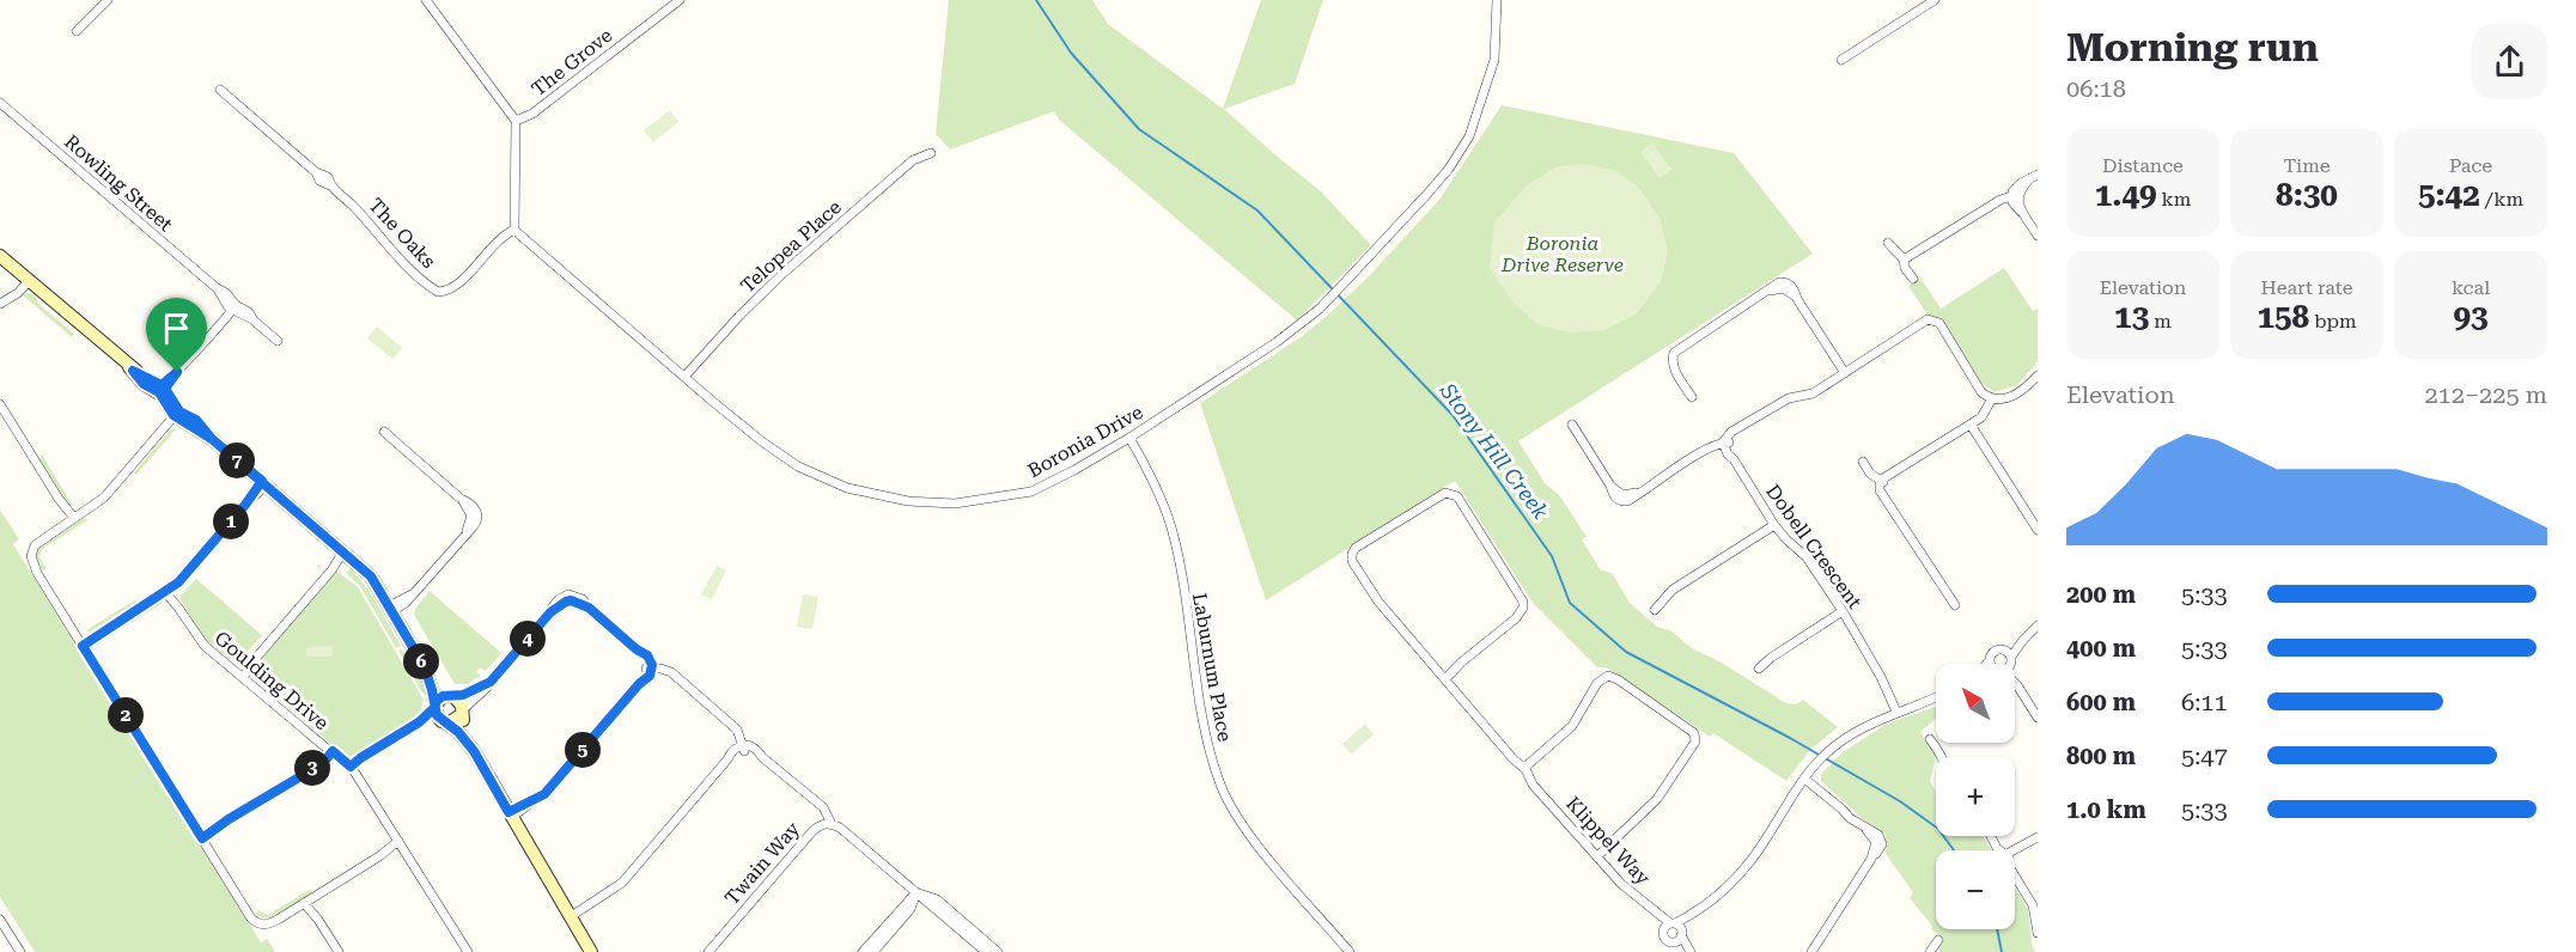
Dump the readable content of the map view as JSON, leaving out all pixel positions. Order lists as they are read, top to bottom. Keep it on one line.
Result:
{"streets":{"street":["The Grove","Rowling Street","The Oaks","Telopea Place","Boronia Drive","Dobell Crescent","Laburnum Place","Goulding Drive","Klippel Way","Twain Way"]},"crossings":[["The Oaks","Boronia Drive"],["Telopea Place","Boronia Drive"],["Boronia Drive","Laburnum Place"]],"water":["Stony Hill Creek"],"parks":["Boronia Drive Reserve"],"north":"top left","page":{"heading":["Morning run","06:18"],"stats":[["Distance","1.49 km"],["Time","8:30"],["Pace","5:42 /km"],["Elevation","13 m"],["Heart rate","158 bpm"],["kcal","93"]],"chart":["Elevation","212–225 m"],"pins":["7","1","4","6","2","5","3"],"list":[{"name":"200 m","note":"5:33"},{"name":"400 m","note":"5:33"},{"name":"600 m","note":"6:11"},{"name":"800 m","note":"5:47"},{"name":"1.0 km","note":"5:33"}],"map_buttons":["+","−"]}}
